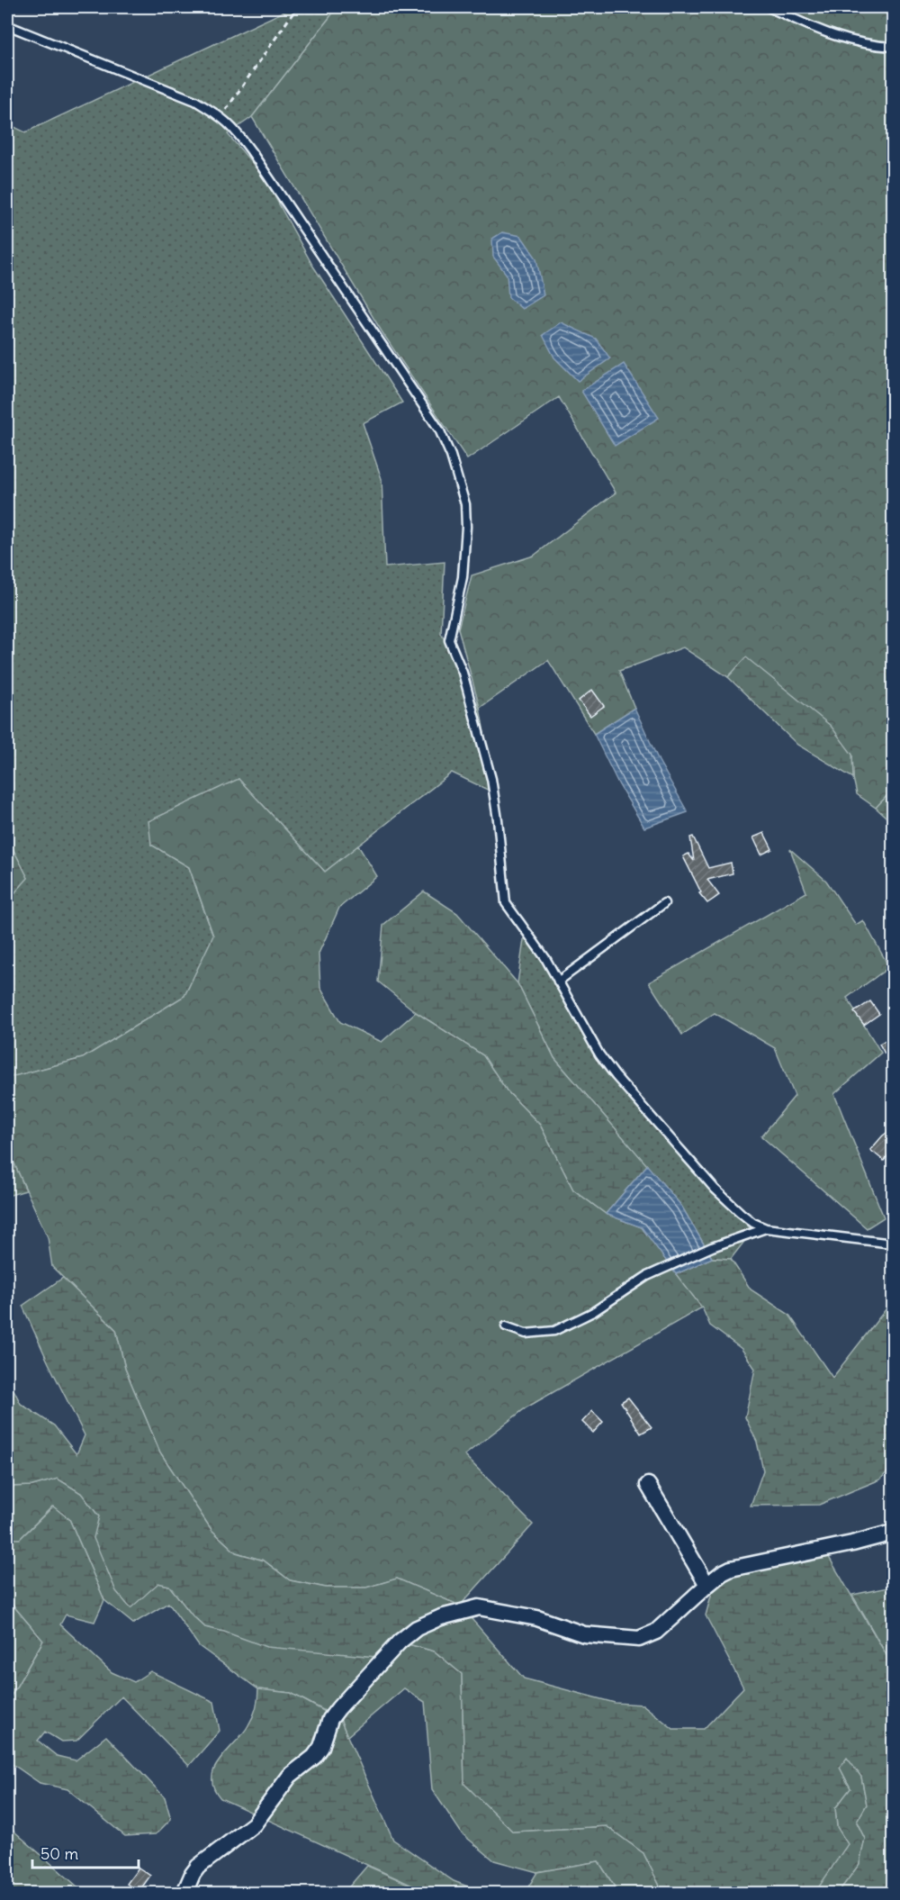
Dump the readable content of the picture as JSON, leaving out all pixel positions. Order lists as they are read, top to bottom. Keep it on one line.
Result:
{"scale_bar":"50 m"}
